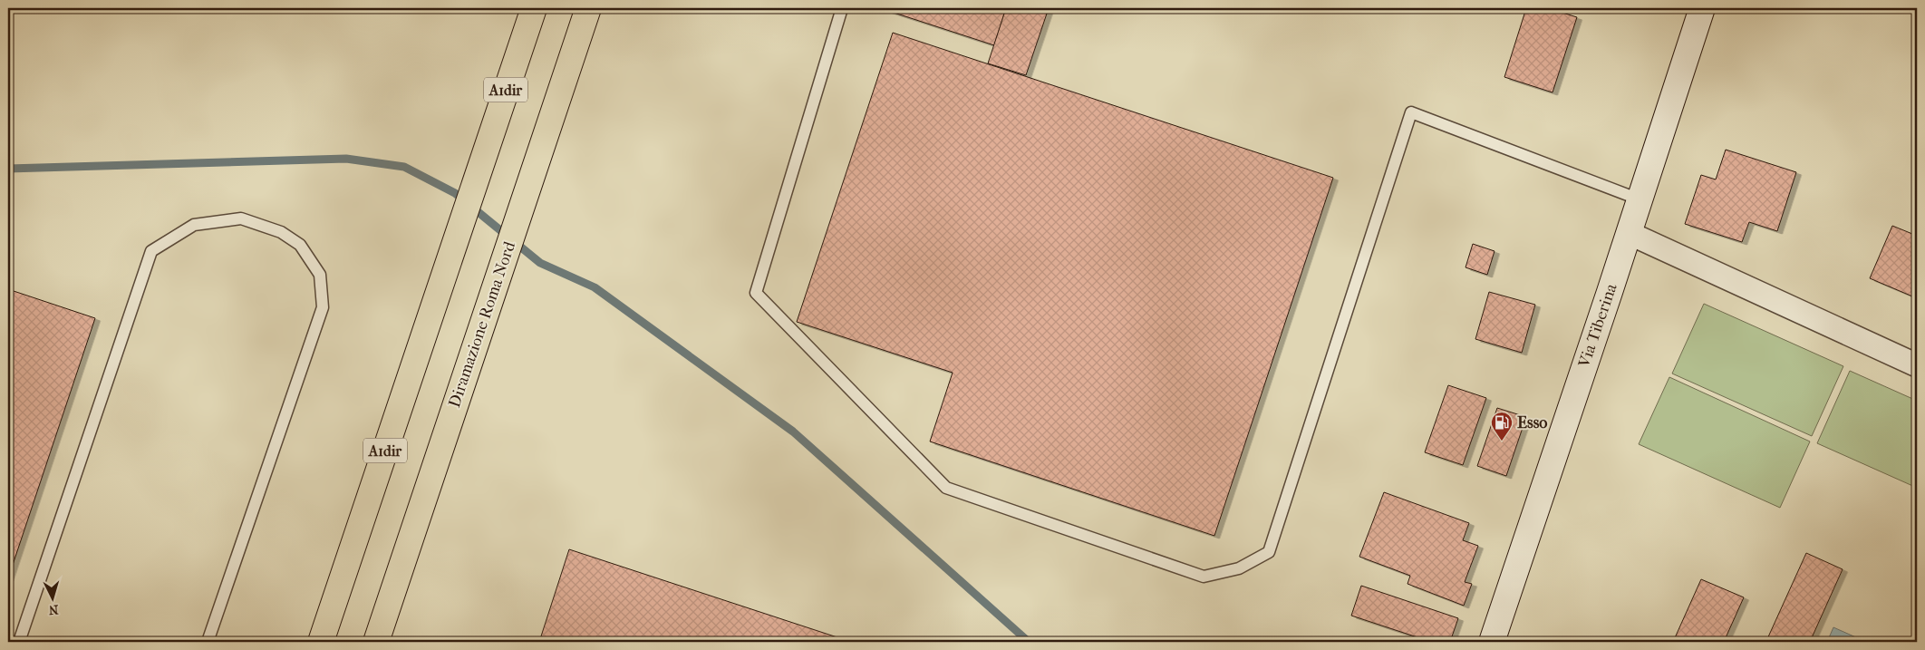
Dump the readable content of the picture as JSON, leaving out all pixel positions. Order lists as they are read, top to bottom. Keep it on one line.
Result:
{"streets":{"highway":["A1dir","Diramazione Roma Nord"],"main road":["Via Tiberina"]},"places":{"fuel station":["Esso"]},"north":"bottom"}
